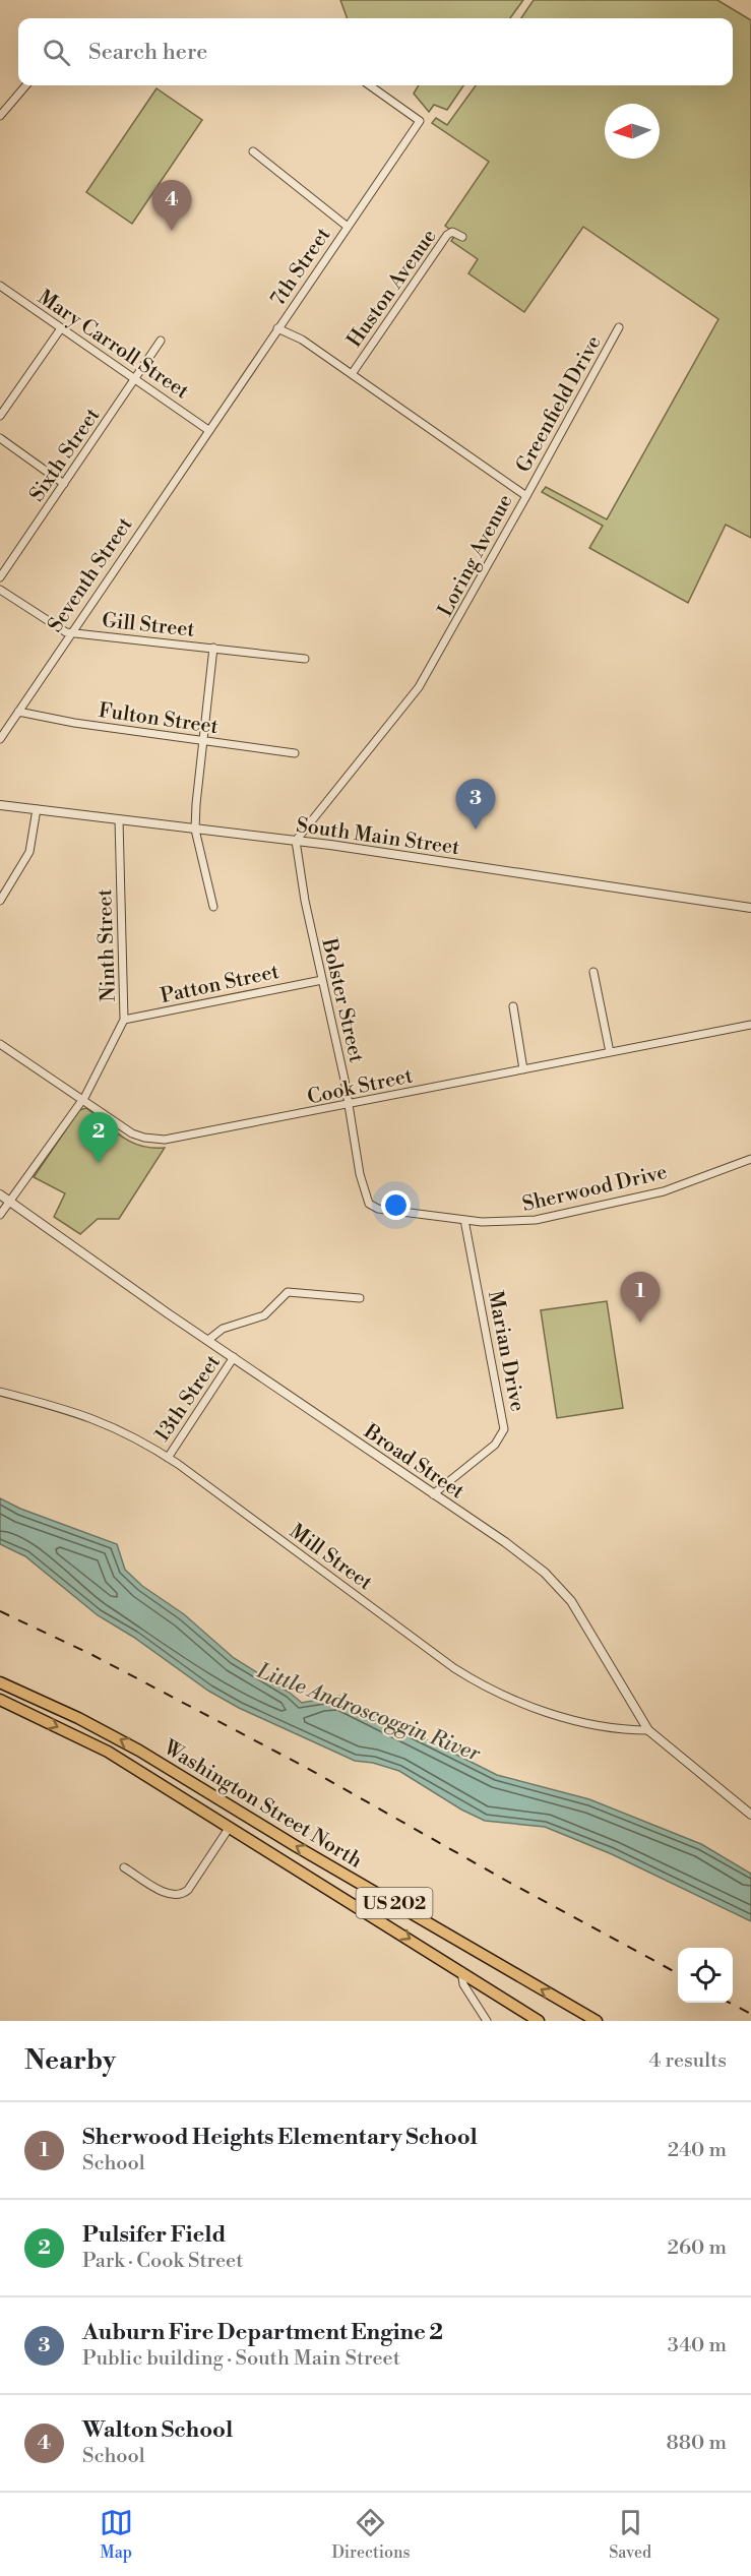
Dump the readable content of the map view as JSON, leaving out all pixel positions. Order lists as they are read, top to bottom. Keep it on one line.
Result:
{"streets":{"highway":["Washington Street North","US 202"],"street":["7th Street","Huston Avenue","Mary Carroll Street","Greenfield Drive","Sixth Street","Loring Avenue","Seventh Street","Gill Street","Fulton Street","South Main Street","Ninth Street","Patton Street","Bolster Street","Cook Street","Sherwood Drive","Marian Drive","13th Street","Broad Street","Mill Street"]},"crossings":[["7th Street","Mary Carroll Street"],["7th Street","Loring Avenue"],["7th Street","Seventh Street"],["Huston Avenue","Loring Avenue"],["Mary Carroll Street","Sixth Street"],["Mary Carroll Street","Seventh Street"],["Greenfield Drive","Loring Avenue"],["Loring Avenue","South Main Street"],["Loring Avenue","Bolster Street"],["Seventh Street","Gill Street"],["Seventh Street","Fulton Street"],["South Main Street","Ninth Street"],["South Main Street","Bolster Street"],["Ninth Street","Patton Street"],["Ninth Street","Cook Street"],["Ninth Street","Broad Street"],["Patton Street","Bolster Street"],["Bolster Street","Cook Street"],["Bolster Street","Sherwood Drive"],["Sherwood Drive","Marian Drive"],["Marian Drive","Broad Street"],["13th Street","Broad Street"],["13th Street","Mill Street"],["Broad Street","Mill Street"]],"water":["Little Androscoggin River"],"north":"left","page":{"search":"Search here","pins":["4","3","2","1"],"heading":["Nearby","4 results"],"list":[{"mark":"1","name":"Sherwood Heights Elementary School","note":"School","value":"240 m"},{"mark":"2","name":"Pulsifer Field","note":"Park · Cook Street","value":"260 m"},{"mark":"3","name":"Auburn Fire Department Engine 2","note":"Public building · South Main Street","value":"340 m"},{"mark":"4","name":"Walton School","note":"School","value":"880 m"}],"nav":["Map","Directions","Saved"]}}
